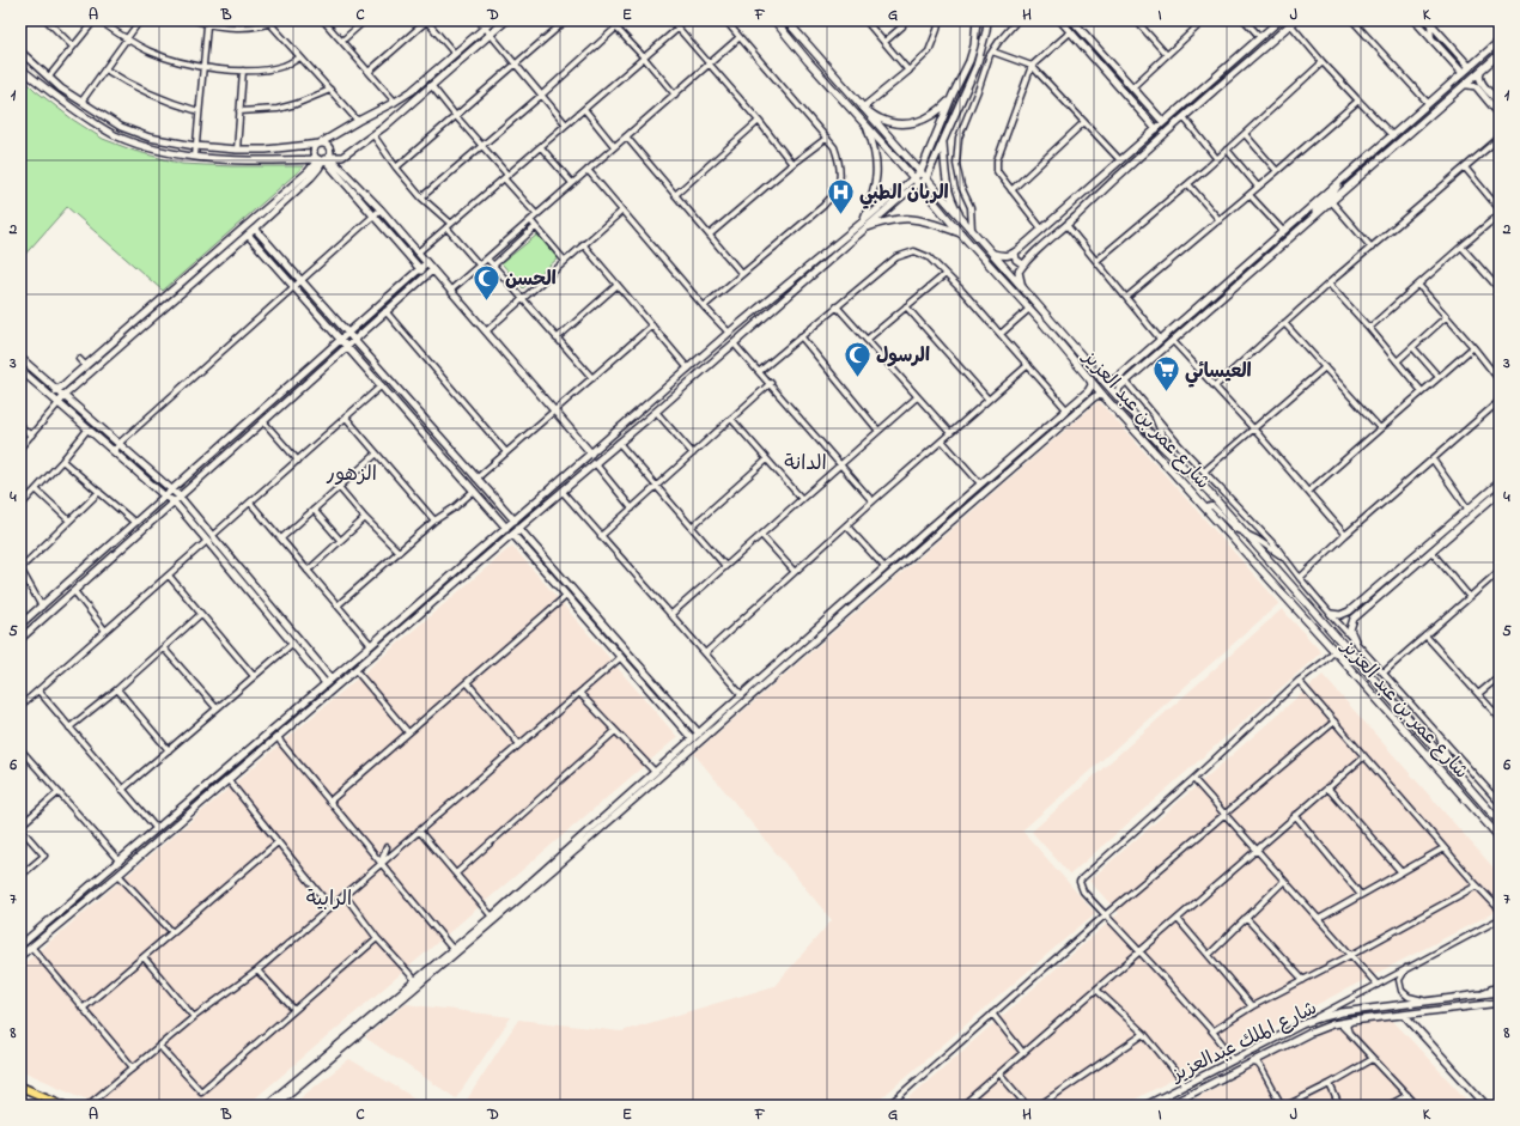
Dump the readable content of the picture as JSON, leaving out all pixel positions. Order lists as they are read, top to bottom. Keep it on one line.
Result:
{"streets":{"main road":["شارع عمر بن عبد العزيز"],"street":["شارع الملك عبدالعزيز"]},"districts":["الدانة","الزهور","الرابية"],"places":{"hospital":["الربان الطبي"],"mosque":["الحسن","الرسول"],"supermarket":["العيسائي"]},"grid":{"columns":["A","B","C","D","E","F","G","H","I","J","K"],"rows":["1","2","3","4","5","6","7","8"]}}
